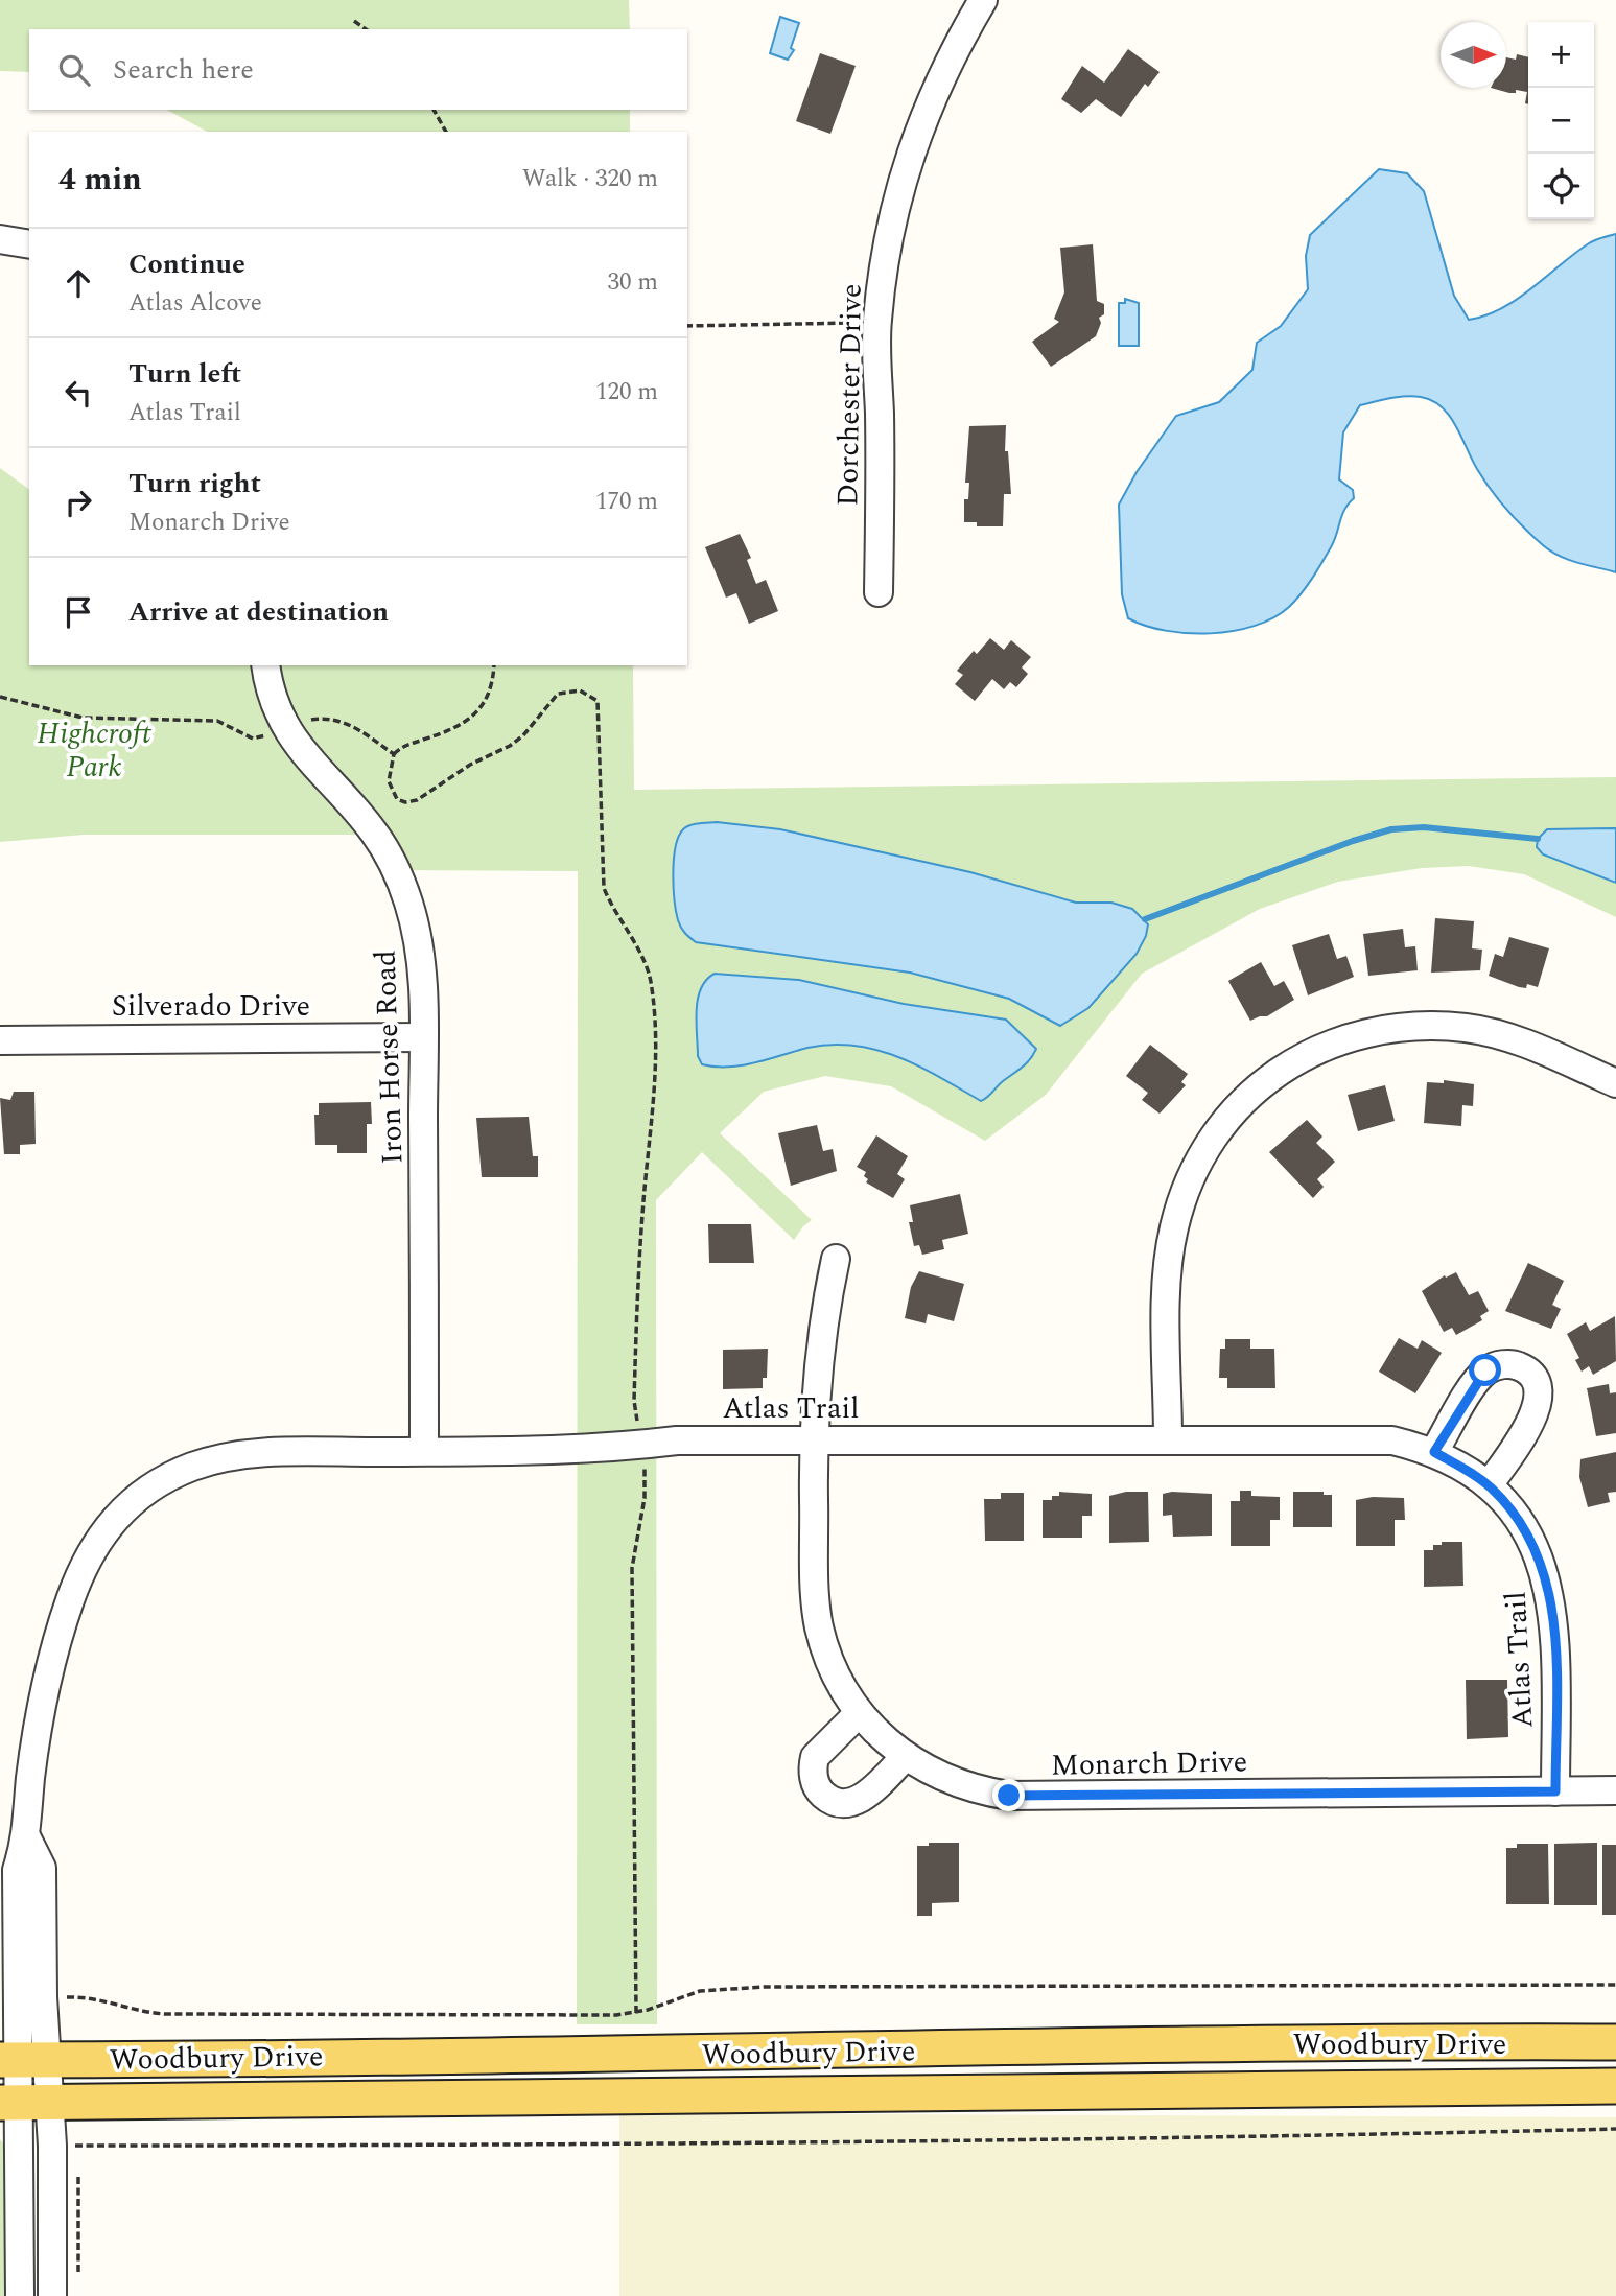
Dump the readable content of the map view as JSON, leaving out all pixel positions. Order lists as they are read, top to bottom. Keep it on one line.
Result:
{"streets":{"main road":["Woodbury Drive"],"street":["Dorchester Drive","Silverado Drive","Iron Horse Road","Atlas Trail","Monarch Drive"]},"crossings":[["Silverado Drive","Iron Horse Road"],["Iron Horse Road","Atlas Trail"],["Atlas Trail","Monarch Drive"],["Atlas Trail","Woodbury Drive"]],"parks":["Highcroft Park"],"north":"right","page":{"map_buttons":["+","−"],"search":"Search here","heading":["4 min","Walk · 320 m"],"list":[["Continue","Atlas Alcove","30 m"],["Turn left","Atlas Trail","120 m"],["Turn right","Monarch Drive","170 m"],"Arrive at destination"]}}
